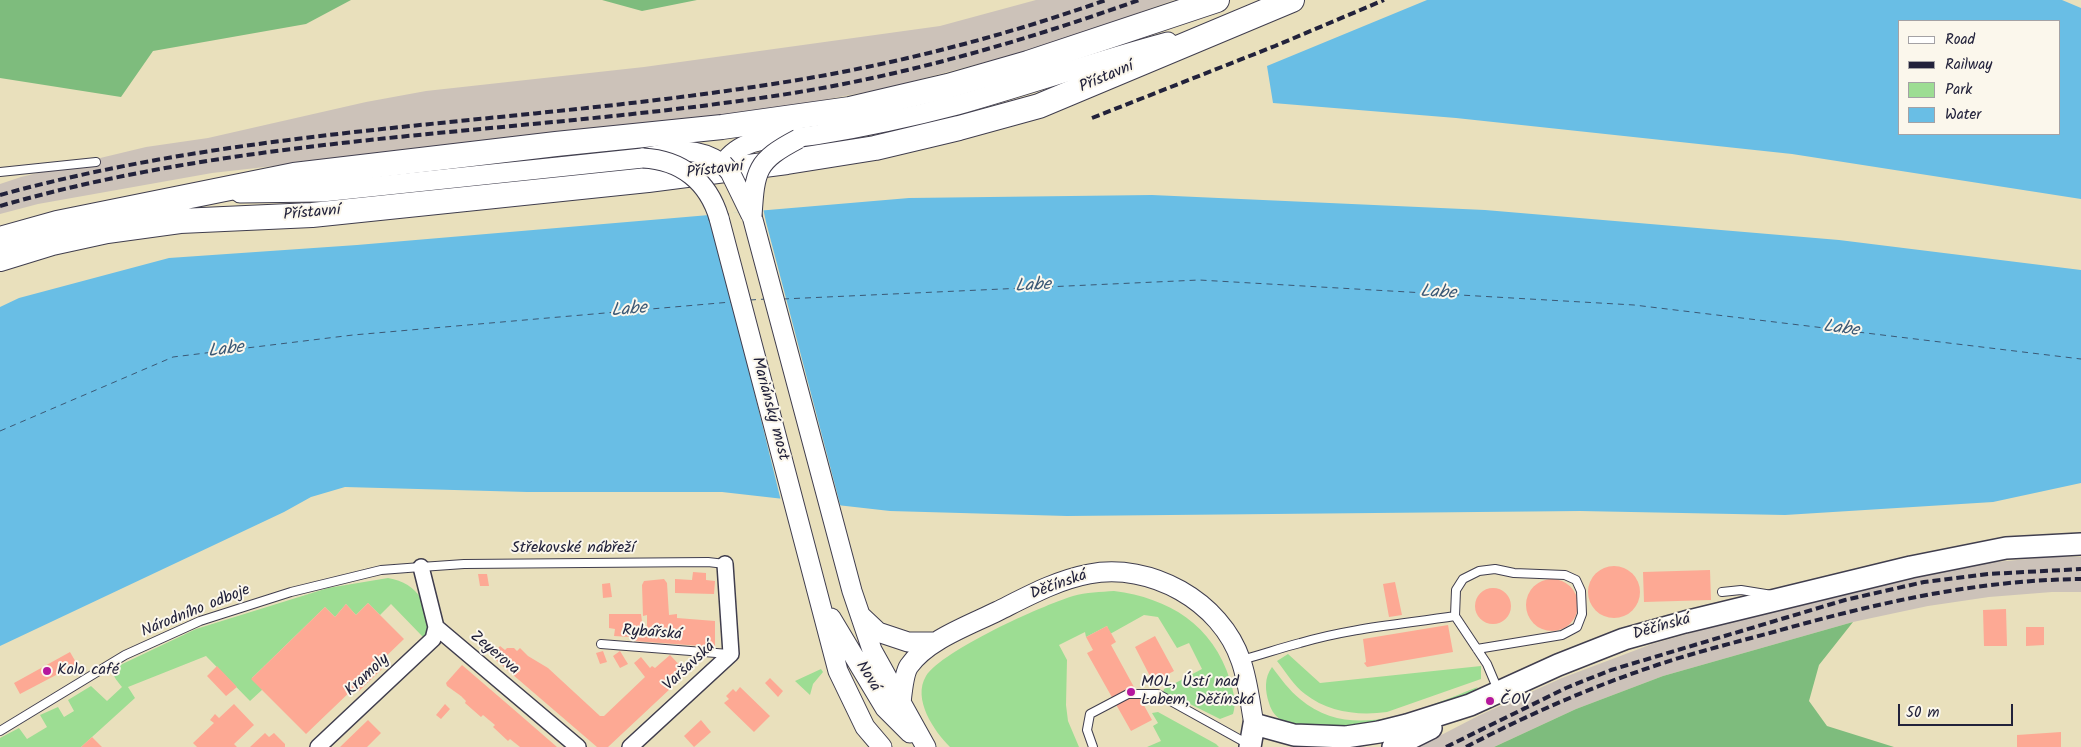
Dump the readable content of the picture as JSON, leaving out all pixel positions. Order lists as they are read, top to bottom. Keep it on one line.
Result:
{"streets":{"main road":["Přístavní","Děčínská"],"street":["Mariánský most","Zeyerova","Varšavská","Kramoly","Nová"],"lane":["Střekovské nábřeží","Národního odboje","Rybářská"]},"crossings":[["Přístavní","Mariánský most"],["Mariánský most","Nová"],["Střekovské nábřeží","Národního odboje"],["Střekovské nábřeží","Varšavská"],["Děčínská","Nová"],["Rybářská","Varšavská"],["Zeyerova","Kramoly"]],"water":["Labe"],"places":["Kolo café","MOL, Ústí nad Labem, Děčínská","ČOV"],"legend":["Road","Railway","Park","Water"],"scale_bar":"50 m"}
